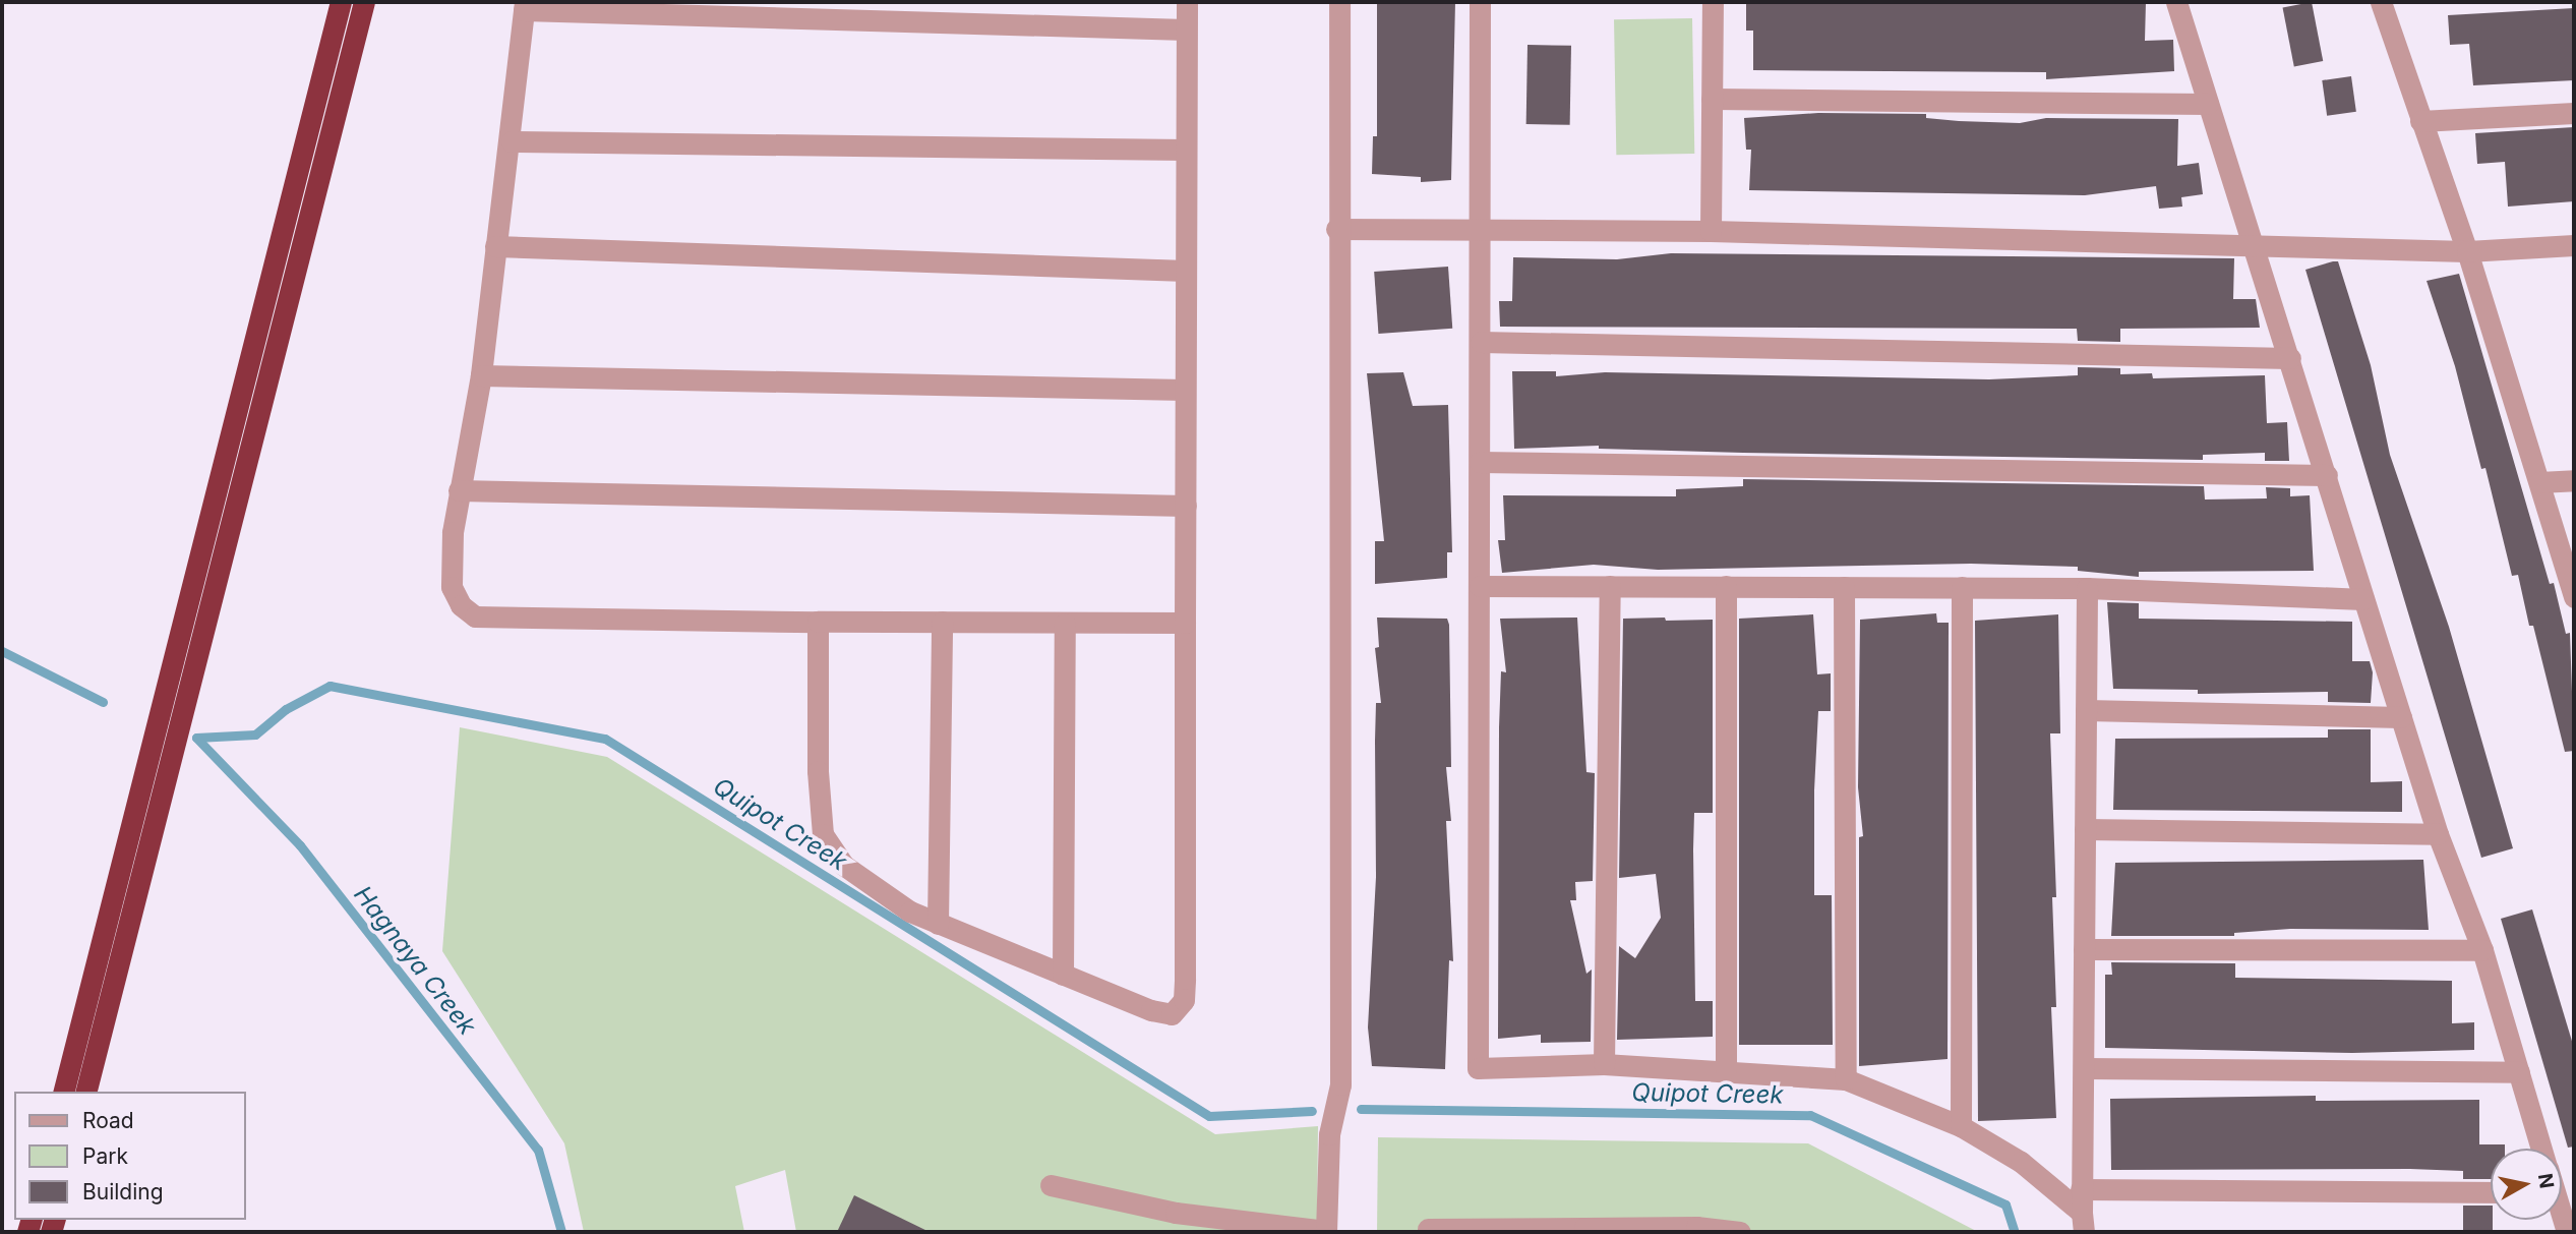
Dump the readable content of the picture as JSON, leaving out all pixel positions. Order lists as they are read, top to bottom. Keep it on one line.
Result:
{"water":["Quipot Creek","Hagnaya Creek"],"legend":["Road","Park","Building"],"north":"right"}
